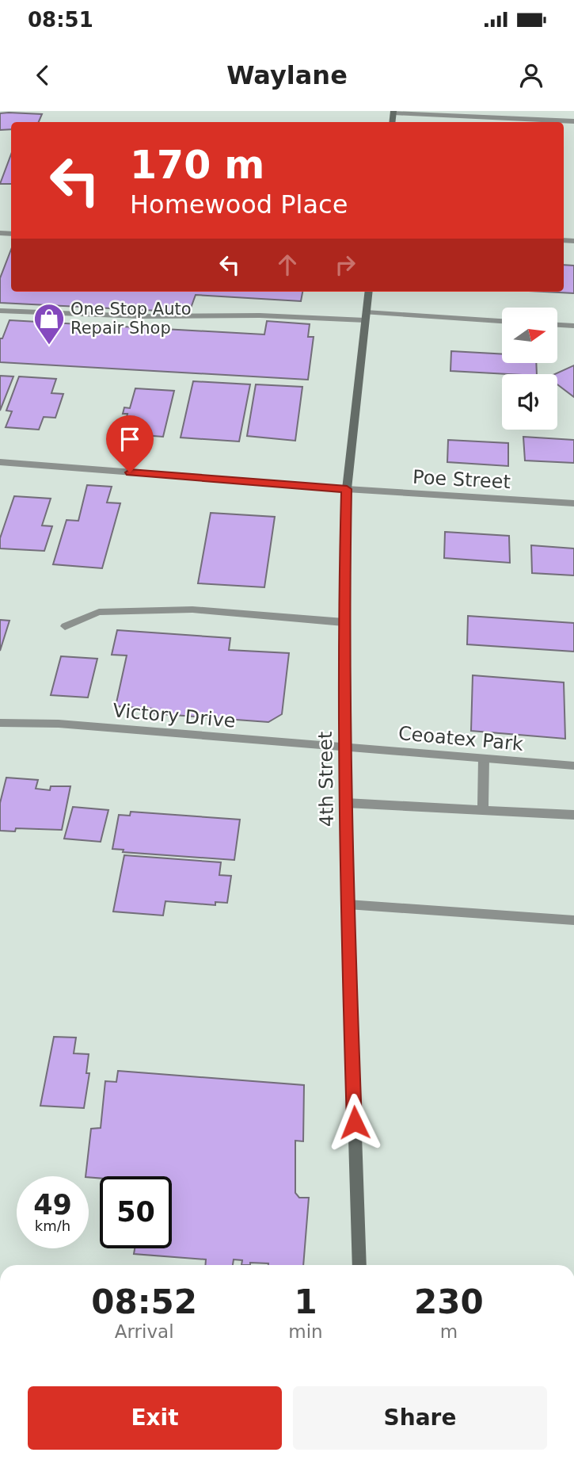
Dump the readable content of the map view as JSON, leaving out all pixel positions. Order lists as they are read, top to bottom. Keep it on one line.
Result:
{"streets":{"main road":["4th Street"],"street":["Poe Street","Victory Drive","Ceoatex Park"]},"crossings":[["Poe Street","4th Street"],["Victory Drive","Ceoatex Park"],["Victory Drive","4th Street"],["Ceoatex Park","4th Street"]],"places":{"shop":["One Stop Auto Repair Shop"]},"north":"right","page":{"status":"08:51","header":"Waylane","turn":["170 m","Homewood Place"],"speed":"49 km/h","limit":"50","eta":["08:52","Arrival","1","min","230","m"],"buttons":["Exit","Share"]}}
